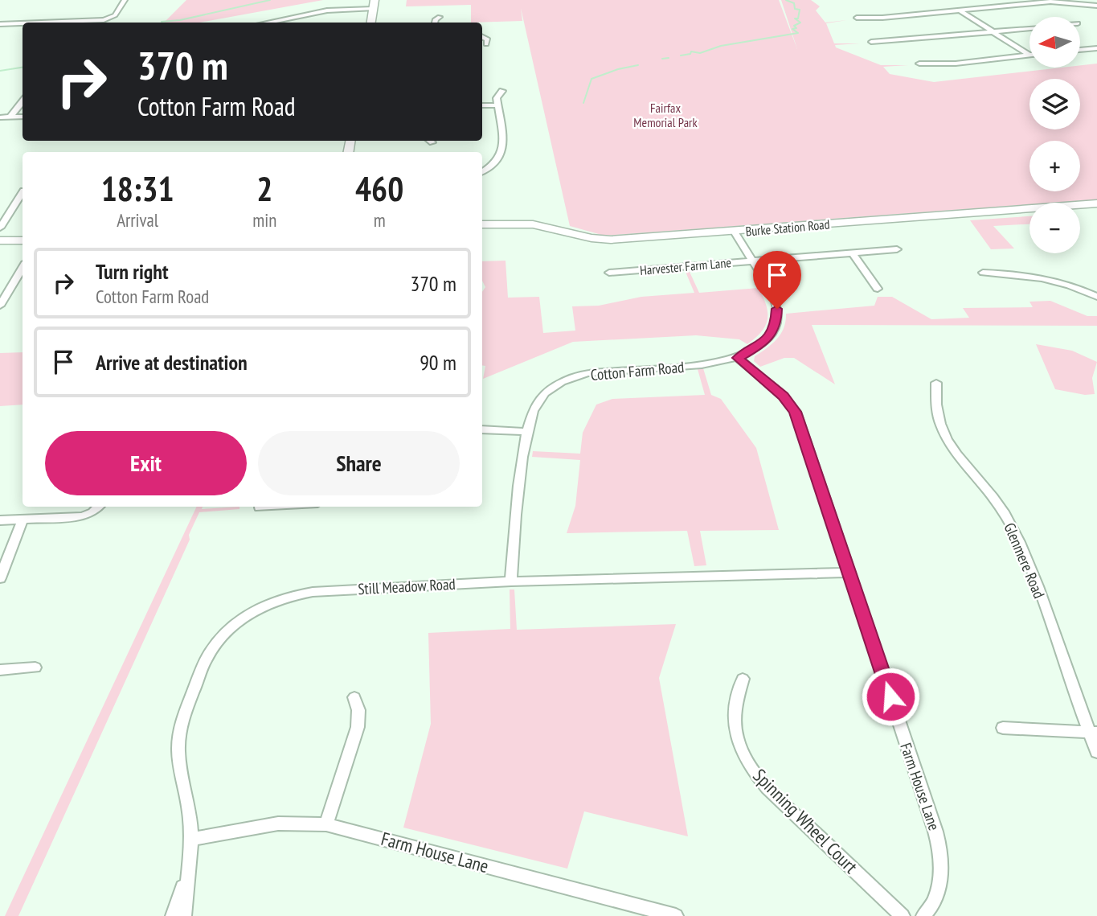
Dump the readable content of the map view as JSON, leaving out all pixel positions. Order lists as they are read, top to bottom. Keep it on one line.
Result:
{"streets":{"street":["Burke Station Road","Harvester Farm Lane","Cotton Farm Road","Glenmere Road","Still Meadow Road","Farm House Lane","Spinning Wheel Court"]},"crossings":[["Burke Station Road","Cotton Farm Road"],["Harvester Farm Lane","Cotton Farm Road"],["Cotton Farm Road","Still Meadow Road"],["Cotton Farm Road","Farm House Lane"],["Still Meadow Road","Farm House Lane"]],"parks":["Fairfax Memorial Park"],"north":"left","page":{"map_buttons":["+","−"],"turn":["370 m","Cotton Farm Road"],"eta":["18:31","Arrival","2","min","460","m"],"list":[{"name":"Turn right","note":"Cotton Farm Road","value":"370 m"},{"name":"Arrive at destination","value":"90 m"}],"buttons":["Exit","Share"]}}
